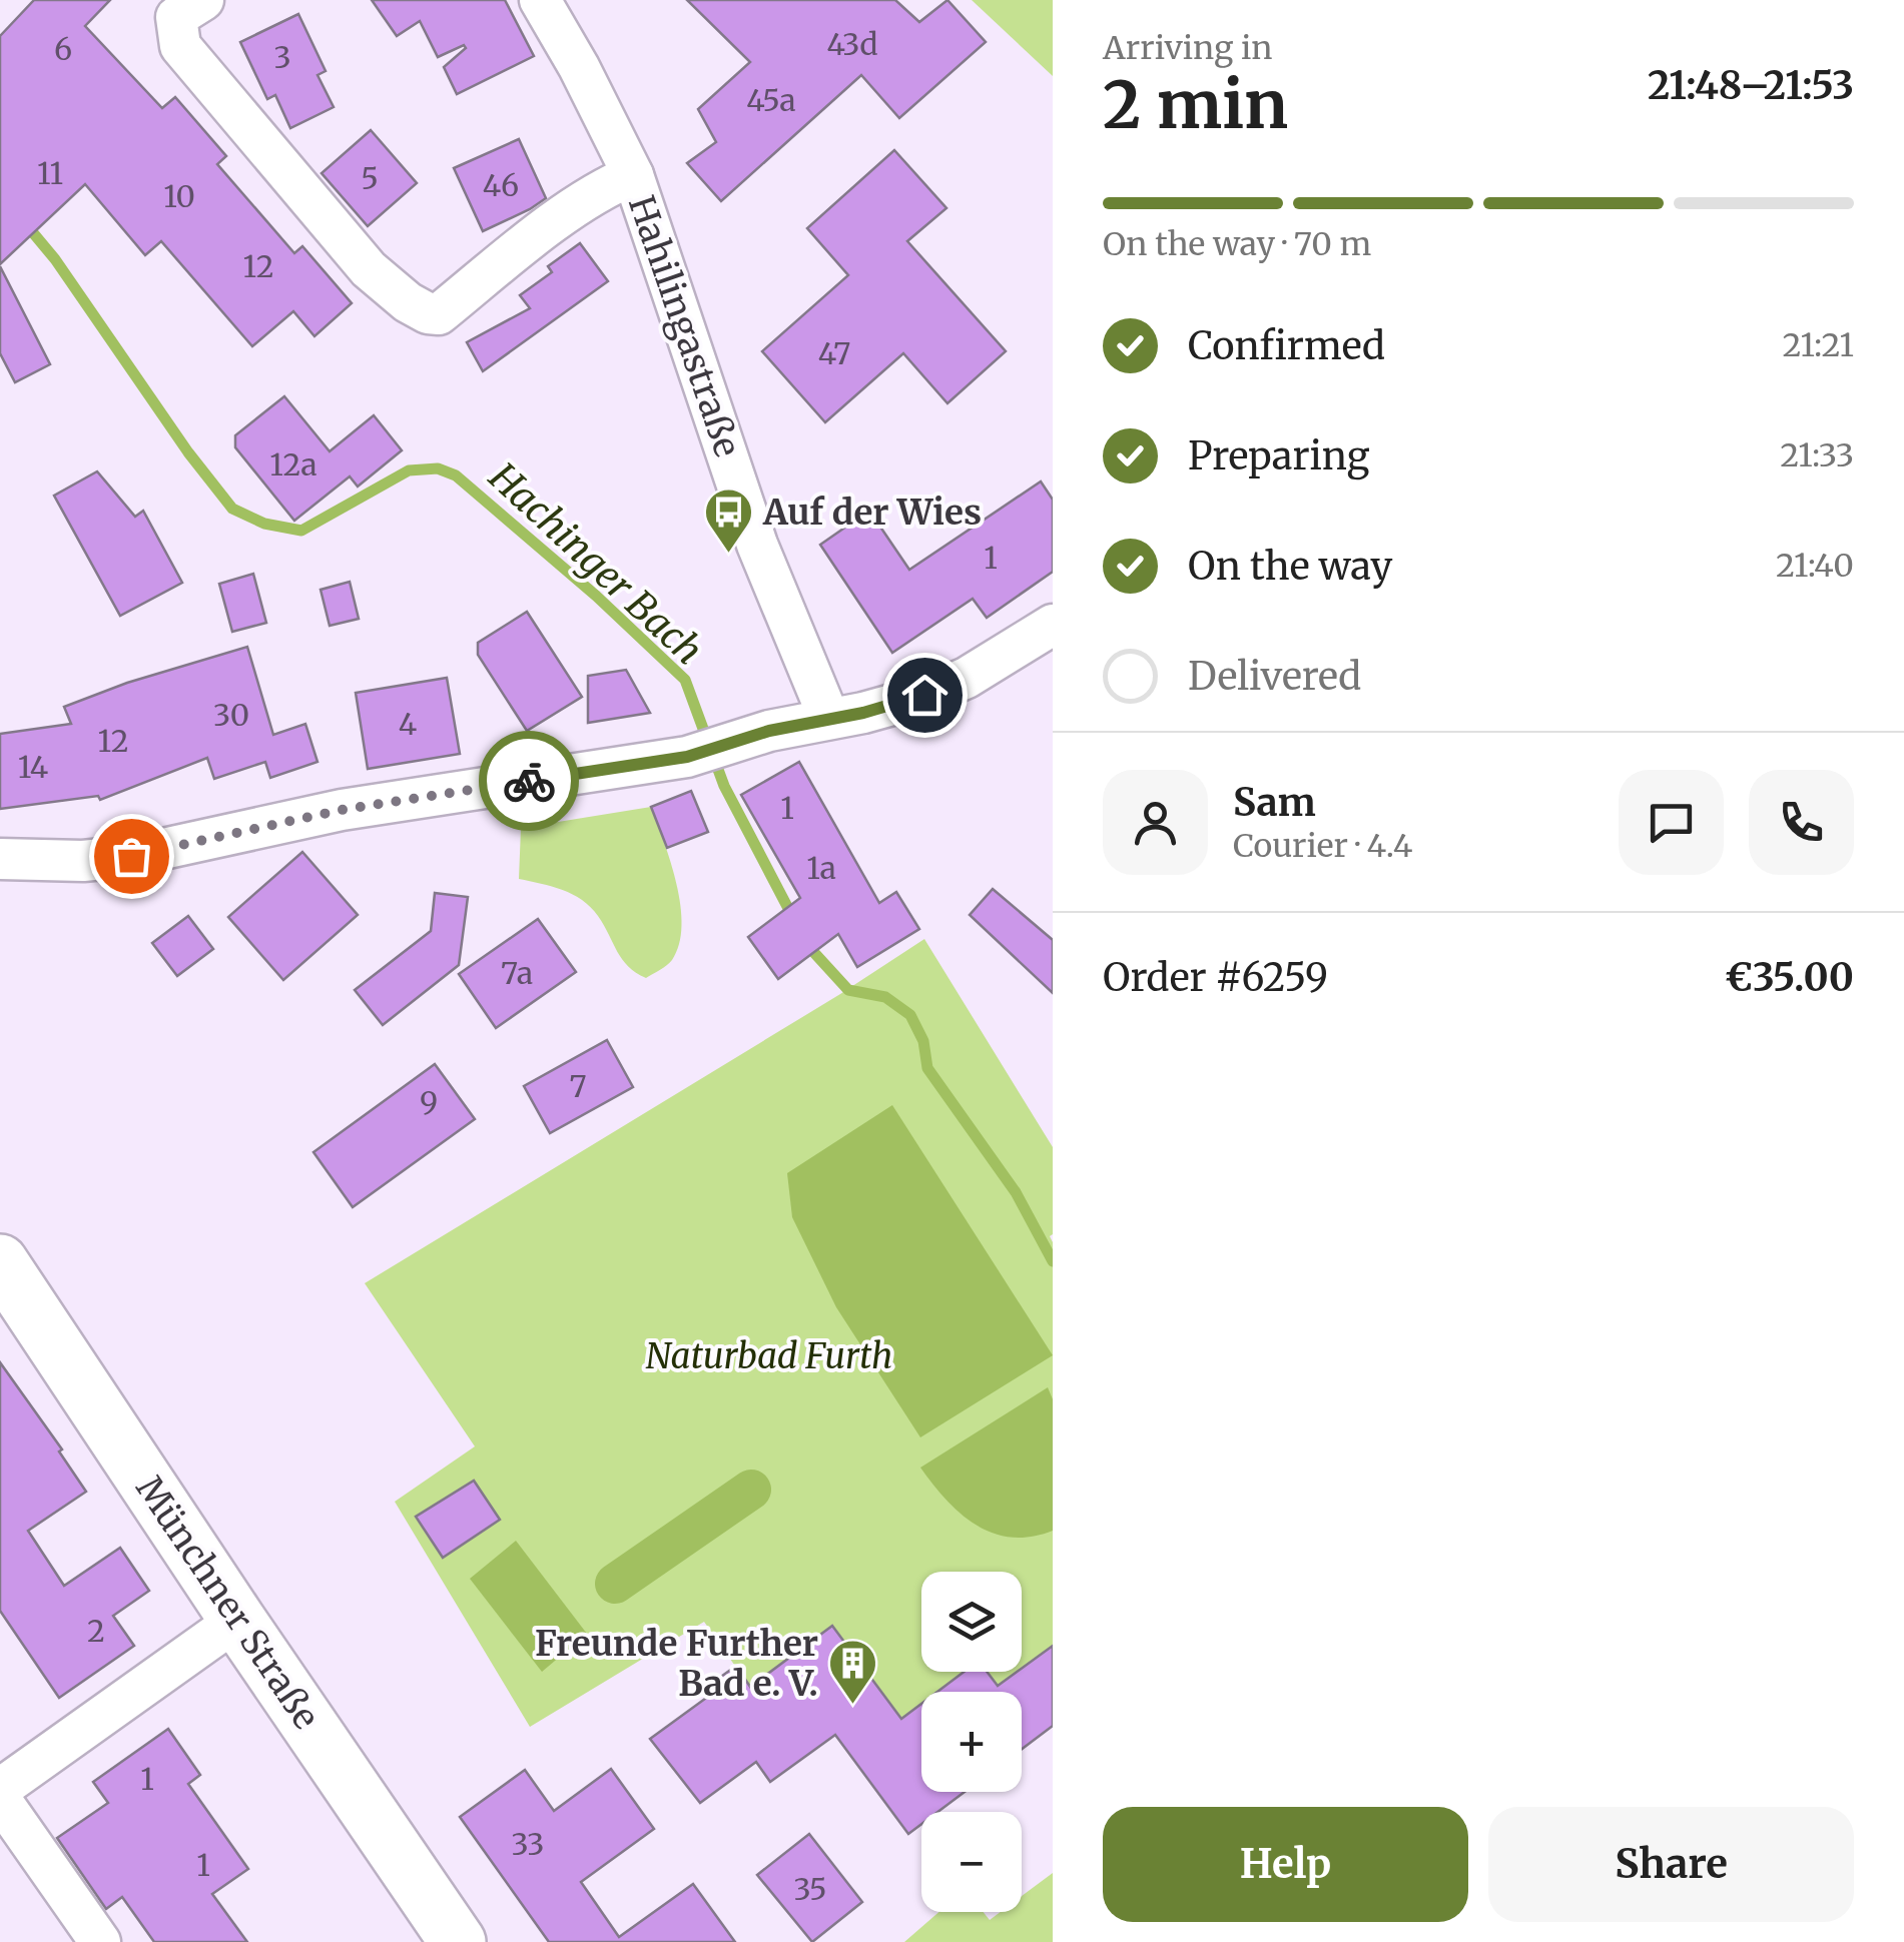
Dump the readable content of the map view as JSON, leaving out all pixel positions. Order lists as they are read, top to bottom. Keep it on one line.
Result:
{"streets":{"main road":["Münchner Straße"],"street":["Hahilingastraße"]},"water":["Hachinger Bach"],"parks":["Naturbad Furth"],"places":{"bus stop":["Auf der Wies"],"building":["Freunde Further Bad e. V."]},"house_numbers":["43d","6","3","45a","11","5","46","10","12","47","12a","1","30","4","12","14","1","1a","7a","7","9","2","1","33","1","35"],"page":{"heading":["2 min","Arriving in","21:48–21:53"],"panel":["Sam","Courier · 4.4","Order #6259","€35.00"],"bar":"On the way · 70 m","list":[["Confirmed","21:21"],["Preparing","21:33"],["On the way","21:40"],"Delivered"],"map_buttons":["+","−"],"buttons":["Help","Share"]}}
